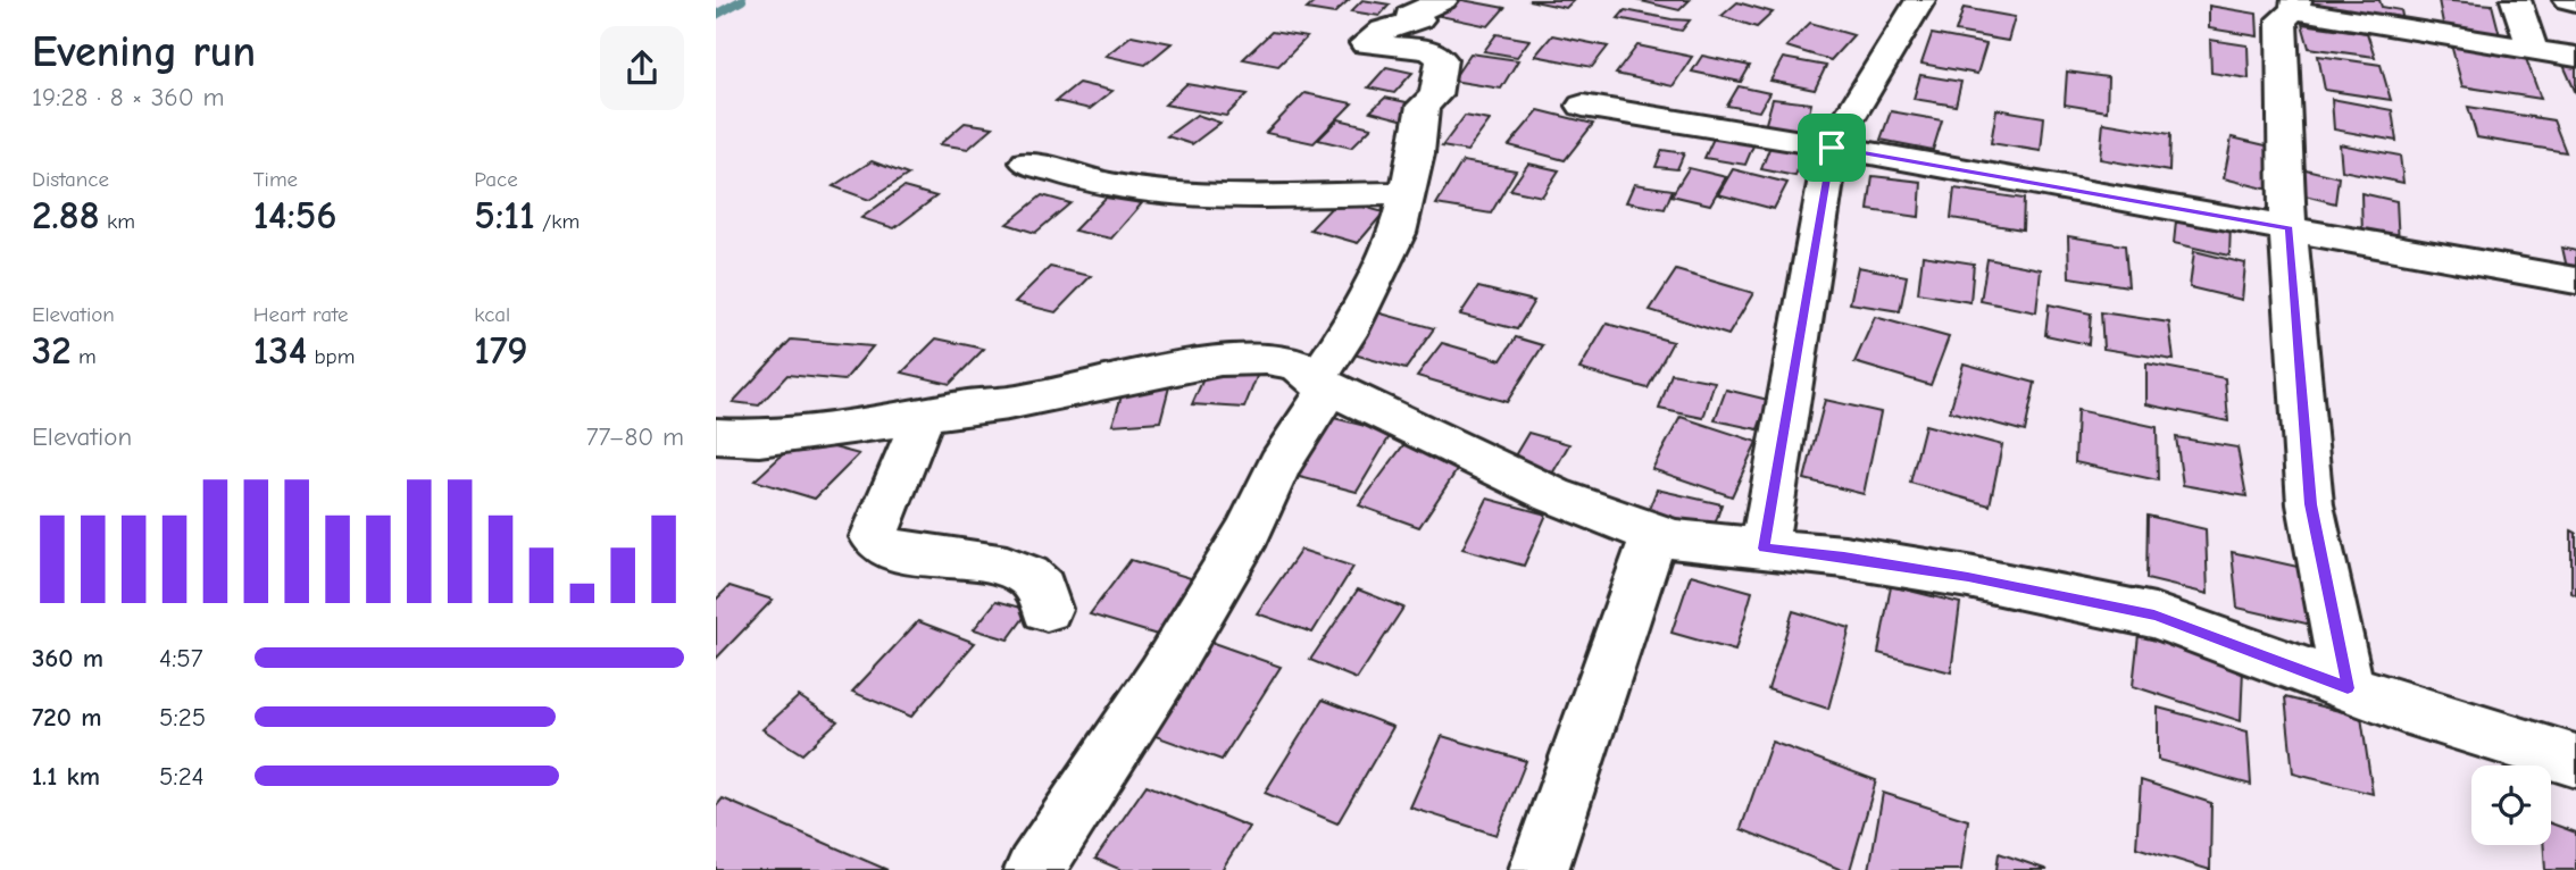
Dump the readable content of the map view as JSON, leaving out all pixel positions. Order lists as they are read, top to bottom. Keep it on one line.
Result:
{"page":{"heading":["Evening run","19:28 · 8 × 360 m"],"stats":[["Distance","2.88 km"],["Time","14:56"],["Pace","5:11 /km"],["Elevation","32 m"],["Heart rate","134 bpm"],["kcal","179"]],"chart":["Elevation","77–80 m"],"list":[{"name":"360 m","note":"4:57"},{"name":"720 m","note":"5:25"},{"name":"1.1 km","note":"5:24"}]}}
